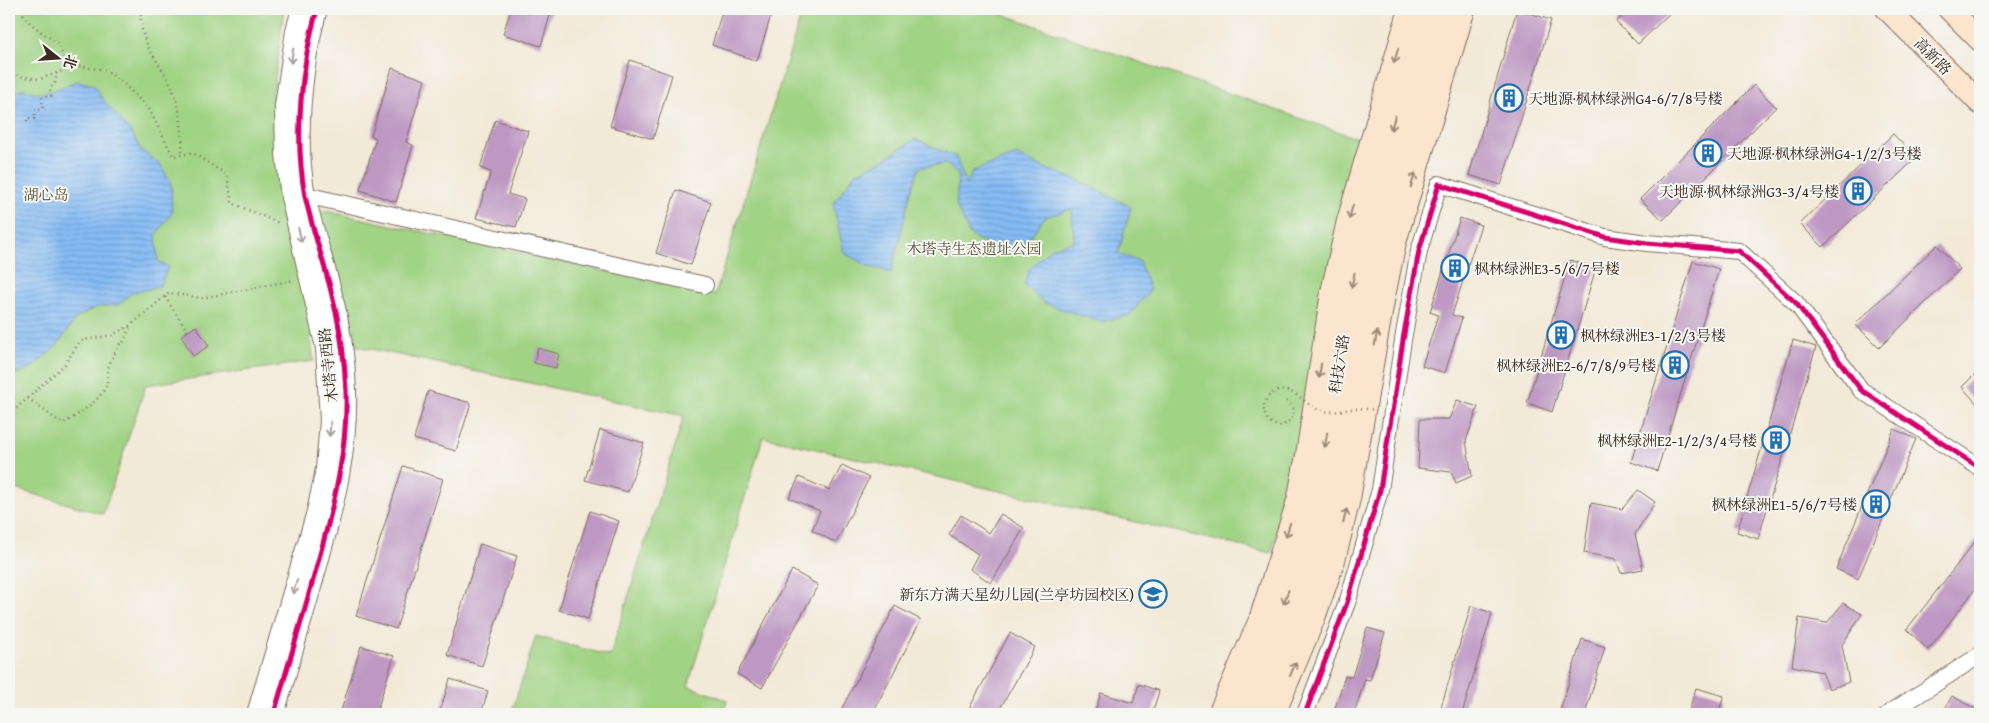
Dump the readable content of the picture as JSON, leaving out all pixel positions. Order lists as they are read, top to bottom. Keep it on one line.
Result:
{"streets":{"main road":["高新路","科技六路"],"street":["木塔寺西路"]},"parks":["湖心岛","木塔寺生态遗址公园"],"places":{"building":["天地源·枫林绿洲G4-6/7/8号楼","天地源·枫林绿洲G4-1/2/3号楼","天地源·枫林绿洲G3-3/4号楼","枫林绿洲E3-5/6/7号楼","枫林绿洲E3-1/2/3号楼","枫林绿洲E2-6/7/8/9号楼","枫林绿洲E2-1/2/3/4号楼","枫林绿洲E1-5/6/7号楼"],"school or university":["新东方满天星幼儿园(兰亭坊园校区)"]},"north":"right"}
